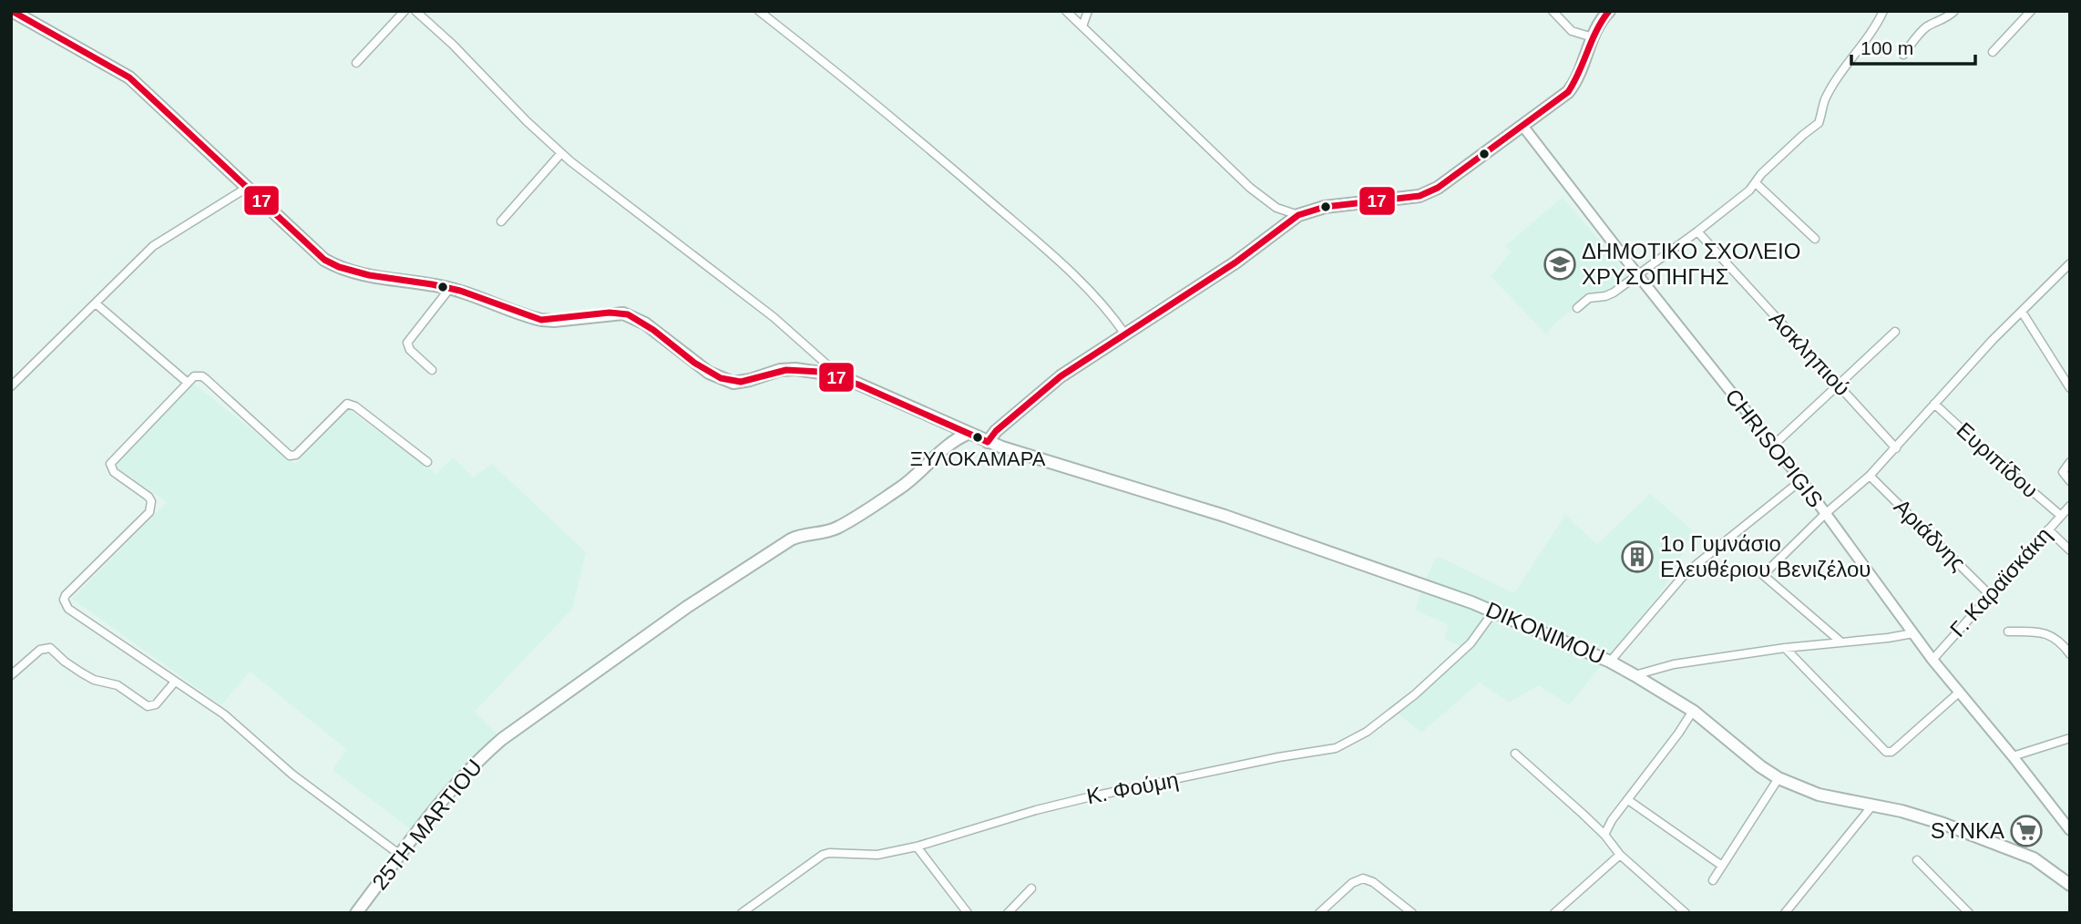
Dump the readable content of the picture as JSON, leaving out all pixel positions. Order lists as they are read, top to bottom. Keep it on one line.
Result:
{"streets":{"main road":["DIKONIMOU","25TH MARTIOU"],"street":["Ασκληπιού","CHRISOPIGIS","Ευριπίδου","Αριάδνης","Γ. Καραϊσκάκη","Κ. Φούμη"]},"crossings":[["CHRISOPIGIS","Γ. Καραϊσκάκη"],["Ευριπίδου","Γ. Καραϊσκάκη"],["Αριάδνης","Γ. Καραϊσκάκη"],["DIKONIMOU","Κ. Φούμη"],["DIKONIMOU","25TH MARTIOU"]],"places":{"school or university":["ΔΗΜΟΤΙΚΟ ΣΧΟΛΕΙΟ ΧΡΥΣΟΠΗΓΗΣ"],"other":["ΞΥΛΟΚΑΜΑΡΑ"],"building":["1ο Γυμνάσιο Ελευθέριου Βενιζέλου"],"supermarket":["SYNKA"]},"lines":["transit line 17"],"scale_bar":"100 m"}
